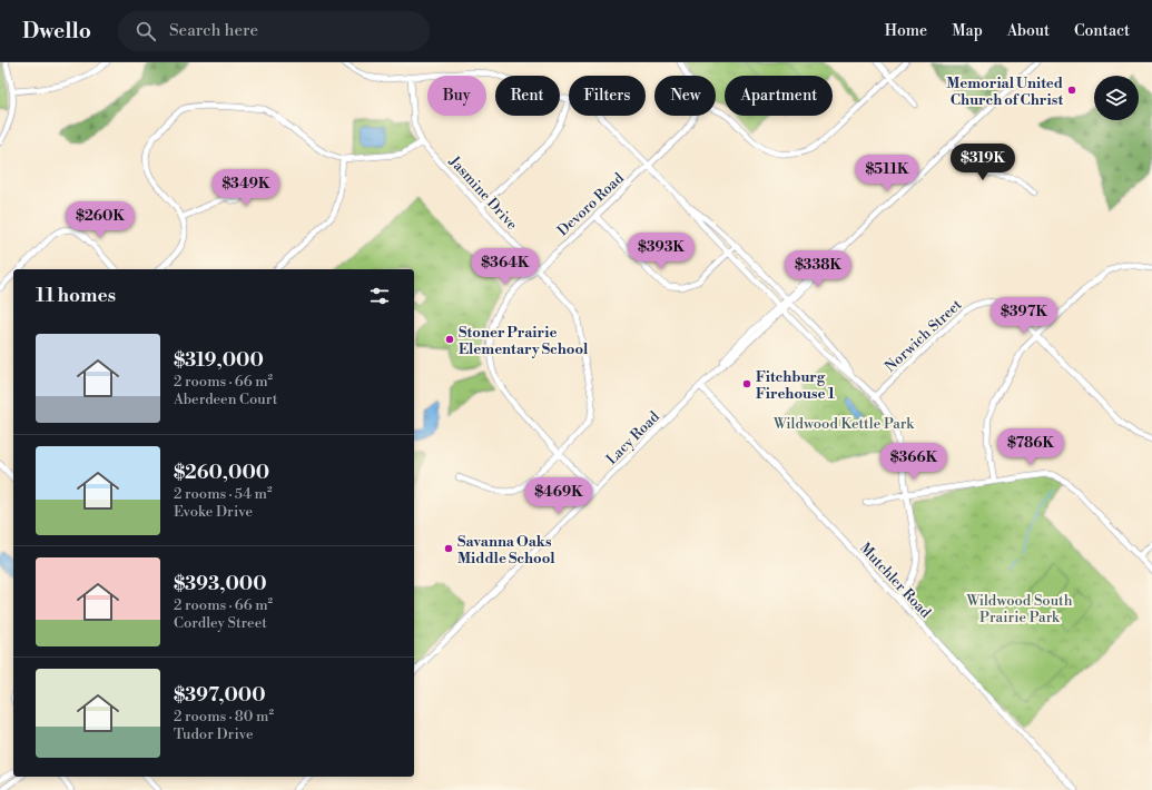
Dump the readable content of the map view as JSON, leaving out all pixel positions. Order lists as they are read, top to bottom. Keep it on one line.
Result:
{"streets":{"street":["Jasmine Drive","Devoro Road","Norwich Street","Lacy Road","Mutchler Road"]},"crossings":[["Jasmine Drive","Devoro Road"],["Devoro Road","Lacy Road"],["Lacy Road","Mutchler Road"]],"parks":["Wildwood Kettle Park","Wildwood South Prairie Park"],"places":["Memorial United Church of Christ","Stoner Prairie Elementary School","Fitchburg Firehouse 1","Savanna Oaks Middle School"],"page":{"header":"Dwello","search":"Search here","nav":["Home","Map","About","Contact"],"chip":["Buy","Rent","Filters","New","Apartment"],"price":["$319K","$511K","$349K","$260K","$393K","$364K","$338K","$397K","$786K","$366K","$469K"],"heading":"11 homes","list":[{"name":"$319,000","note":"2 rooms · 66 m² · Aberdeen Court"},{"name":"$260,000","note":"2 rooms · 54 m² · Evoke Drive"},{"name":"$393,000","note":"2 rooms · 66 m² · Cordley Street"},{"name":"$397,000","note":"2 rooms · 80 m² · Tudor Drive"}]}}
